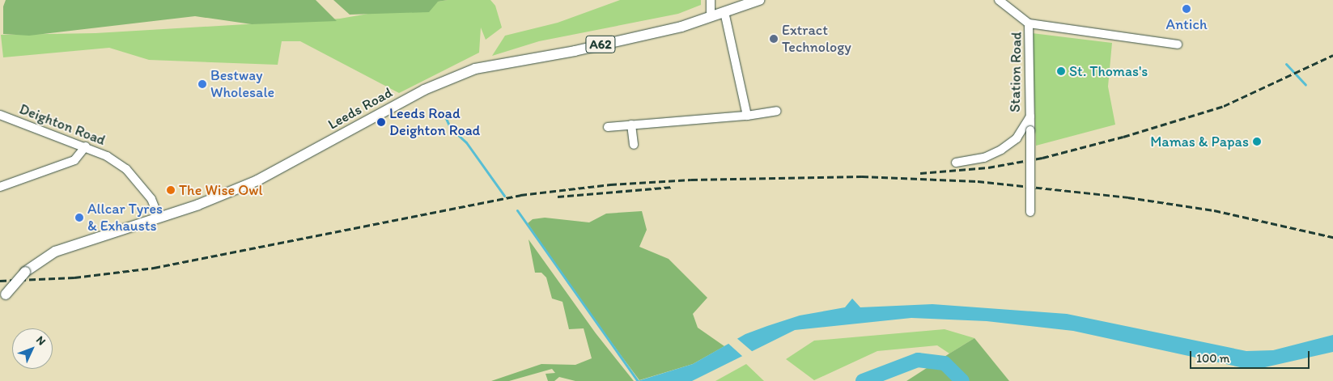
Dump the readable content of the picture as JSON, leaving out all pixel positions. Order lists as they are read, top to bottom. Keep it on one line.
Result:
{"streets":{"main road":["A62","Leeds Road"],"street":["Station Road","Deighton Road"]},"crossings":[["Leeds Road","Deighton Road"]],"places":["Antich","Extract Technology","St. Thomas's","Bestway Wholesale","Leeds Road Deighton Road","Mamas & Papas","The Wise Owl","Allcar Tyres & Exhausts"],"scale_bar":"100 m","north":"top right"}
